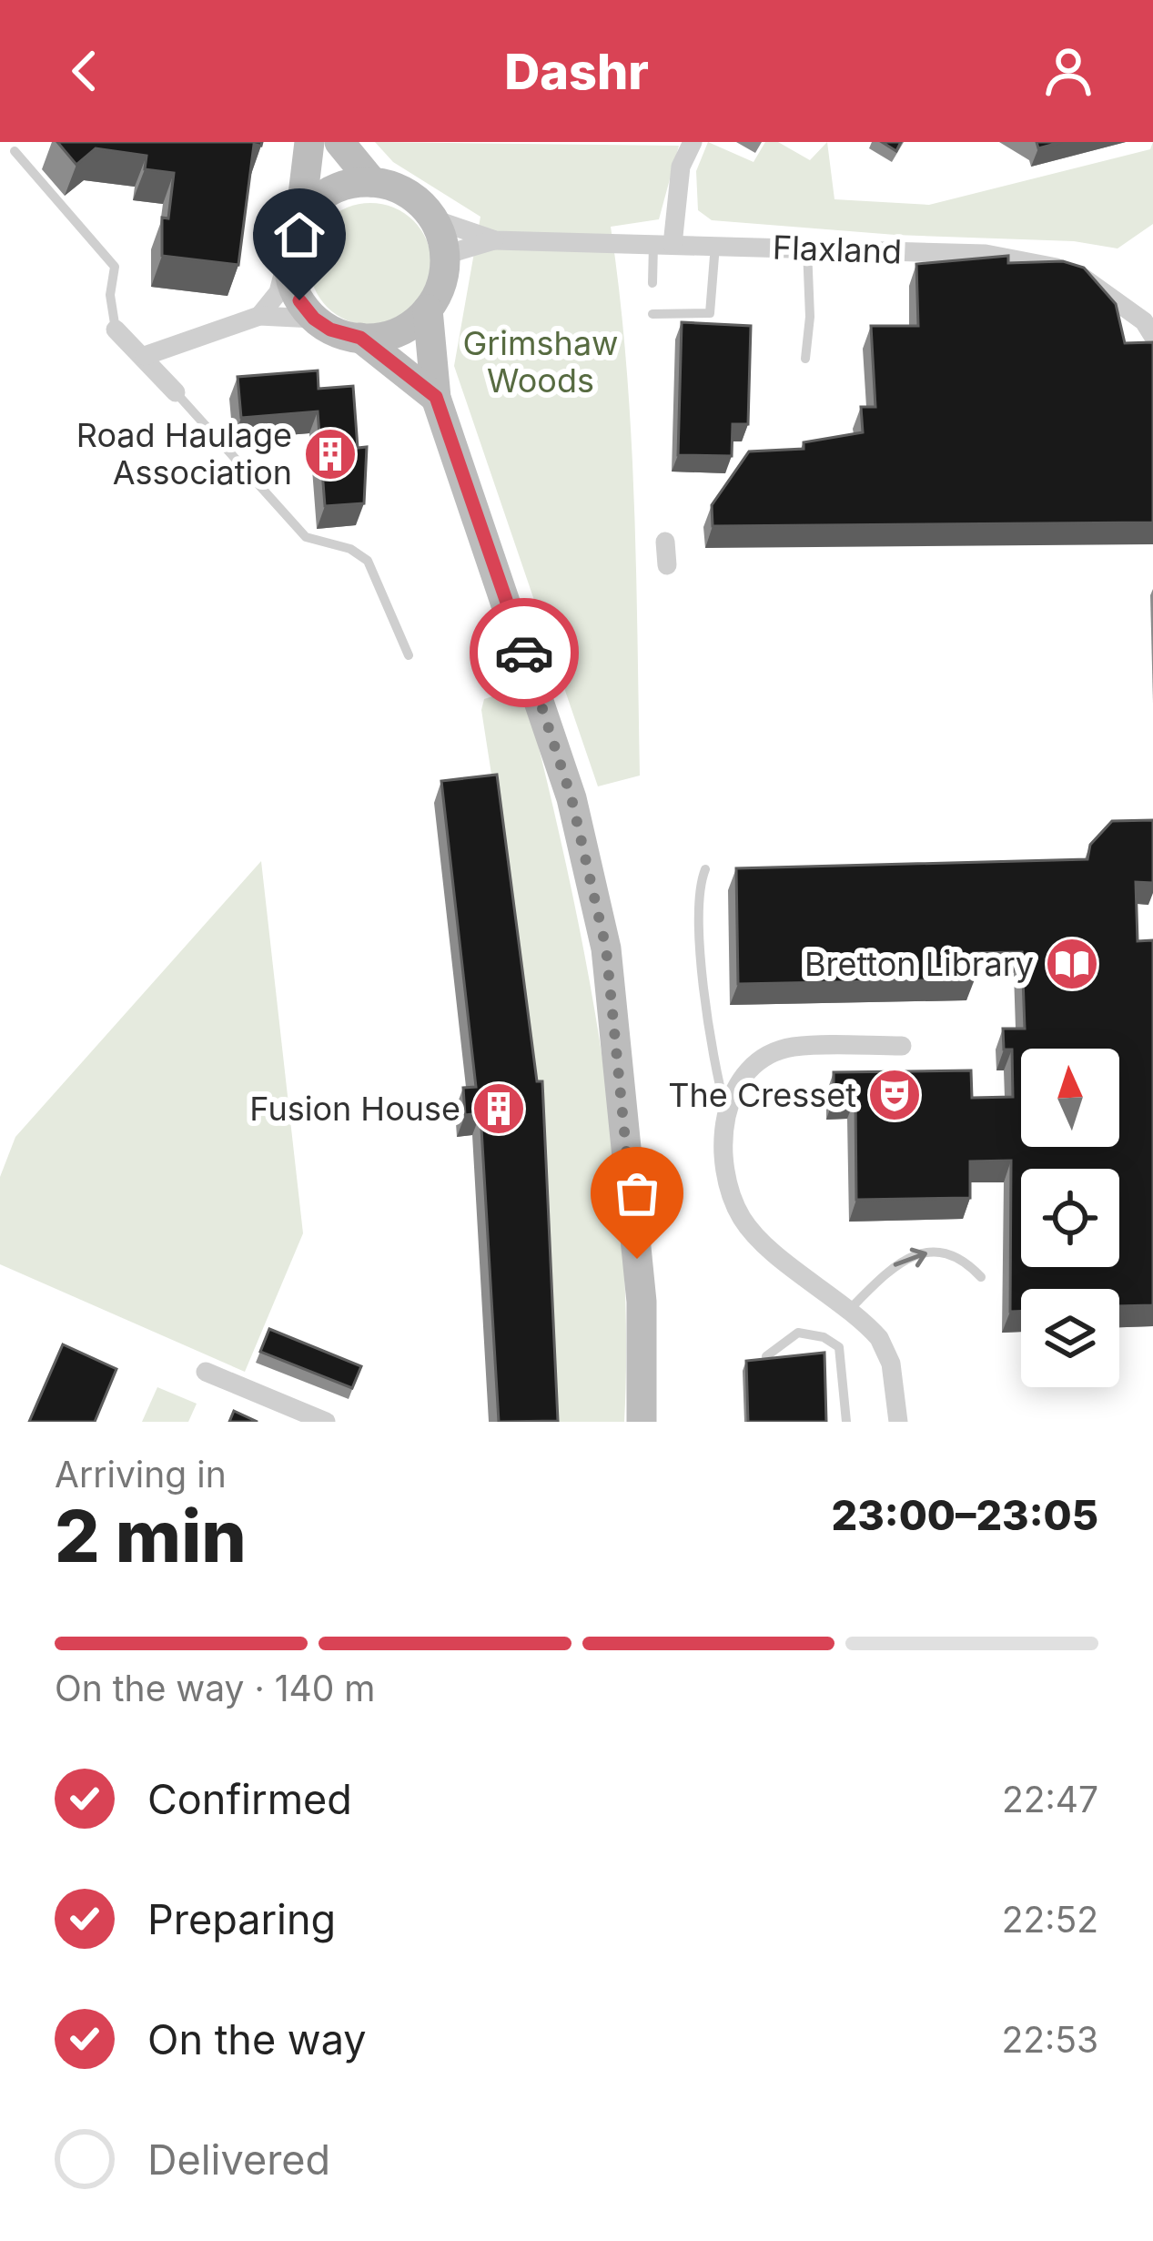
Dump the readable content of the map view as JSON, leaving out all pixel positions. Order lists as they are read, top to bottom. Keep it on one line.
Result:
{"streets":{"street":["Flaxland"]},"parks":["Grimshaw Woods"],"places":{"building":["Road Haulage Association","Fusion House"],"library":["Bretton Library"],"theatre":["The Cresset"]},"north":"top","page":{"header":"Dashr","heading":["2 min","Arriving in","23:00–23:05"],"bar":"On the way · 140 m","list":[["Confirmed","22:47"],["Preparing","22:52"],["On the way","22:53"],"Delivered"]}}
